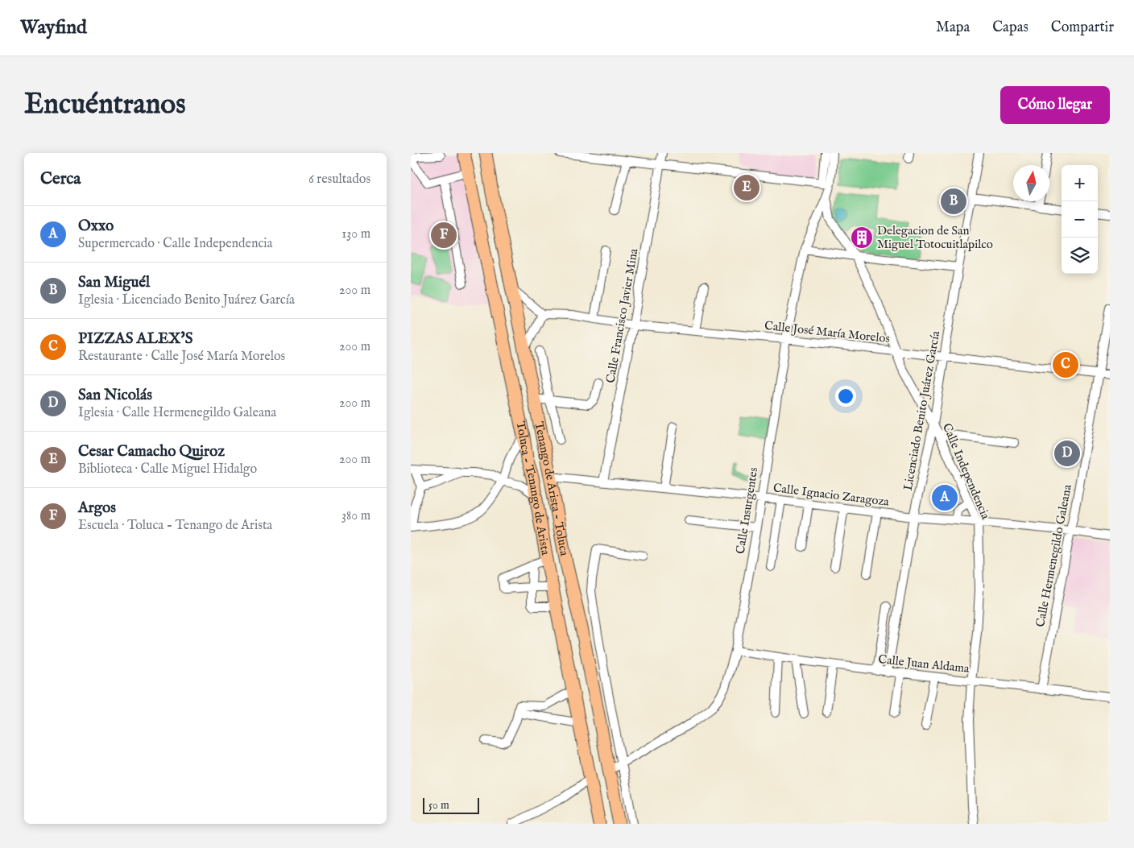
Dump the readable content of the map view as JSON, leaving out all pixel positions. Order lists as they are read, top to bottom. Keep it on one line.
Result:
{"streets":{"highway":["Toluca - Tenango de Arista","Tenango de Arista - Toluca"],"street":["Calle Francisco Javier Mina","Calle José María Morelos","Licenciado Benito Juárez García","Calle Independencia","Calle Ignacio Zaragoza","Calle Insurgentes","Calle Hermenegildo Galeana","Calle Juan Aldama"]},"crossings":[["Calle Francisco Javier Mina","Calle José María Morelos"],["Calle Francisco Javier Mina","Calle Ignacio Zaragoza"],["Calle José María Morelos","Licenciado Benito Juárez García"],["Calle José María Morelos","Calle Independencia"],["Calle José María Morelos","Calle Insurgentes"],["Calle José María Morelos","Calle Hermenegildo Galeana"],["Licenciado Benito Juárez García","Calle Independencia"],["Licenciado Benito Juárez García","Calle Ignacio Zaragoza"],["Licenciado Benito Juárez García","Calle Juan Aldama"],["Calle Independencia","Calle Ignacio Zaragoza"],["Calle Independencia","Calle Insurgentes"],["Calle Independencia","Calle Juan Aldama"],["Tenango de Arista - Toluca","Calle Ignacio Zaragoza"],["Tenango de Arista - Toluca","Calle Insurgentes"],["Calle Ignacio Zaragoza","Calle Insurgentes"],["Calle Ignacio Zaragoza","Calle Hermenegildo Galeana"],["Calle Insurgentes","Calle Juan Aldama"],["Calle Hermenegildo Galeana","Calle Juan Aldama"]],"places":{"building":["Delegacion de San Miguel Totocuitlapilco"]},"scale_bar":"50 m","north":"top","page":{"header":"Wayfind","nav":["Mapa","Capas","Compartir"],"buttons":"Cómo llegar","title":"Encuéntranos","heading":["Cerca","6 resultados"],"map_buttons":["+","−"],"pins":["E","B","F","C","D","A"],"list":[{"mark":"A","name":"Oxxo","note":"Supermercado · Calle Independencia","value":"130 m"},{"mark":"B","name":"San Miguél","note":"Iglesia · Licenciado Benito Juárez García","value":"200 m"},{"mark":"C","name":"PIZZAS ALEX'S","note":"Restaurante · Calle José María Morelos","value":"200 m"},{"mark":"D","name":"San Nicolás","note":"Iglesia · Calle Hermenegildo Galeana","value":"200 m"},{"mark":"E","name":"Cesar Camacho Quiroz","note":"Biblioteca · Calle Miguel Hidalgo","value":"200 m"},{"mark":"F","name":"Argos","note":"Escuela · Toluca - Tenango de Arista","value":"380 m"}],"scale":"50 m"}}
